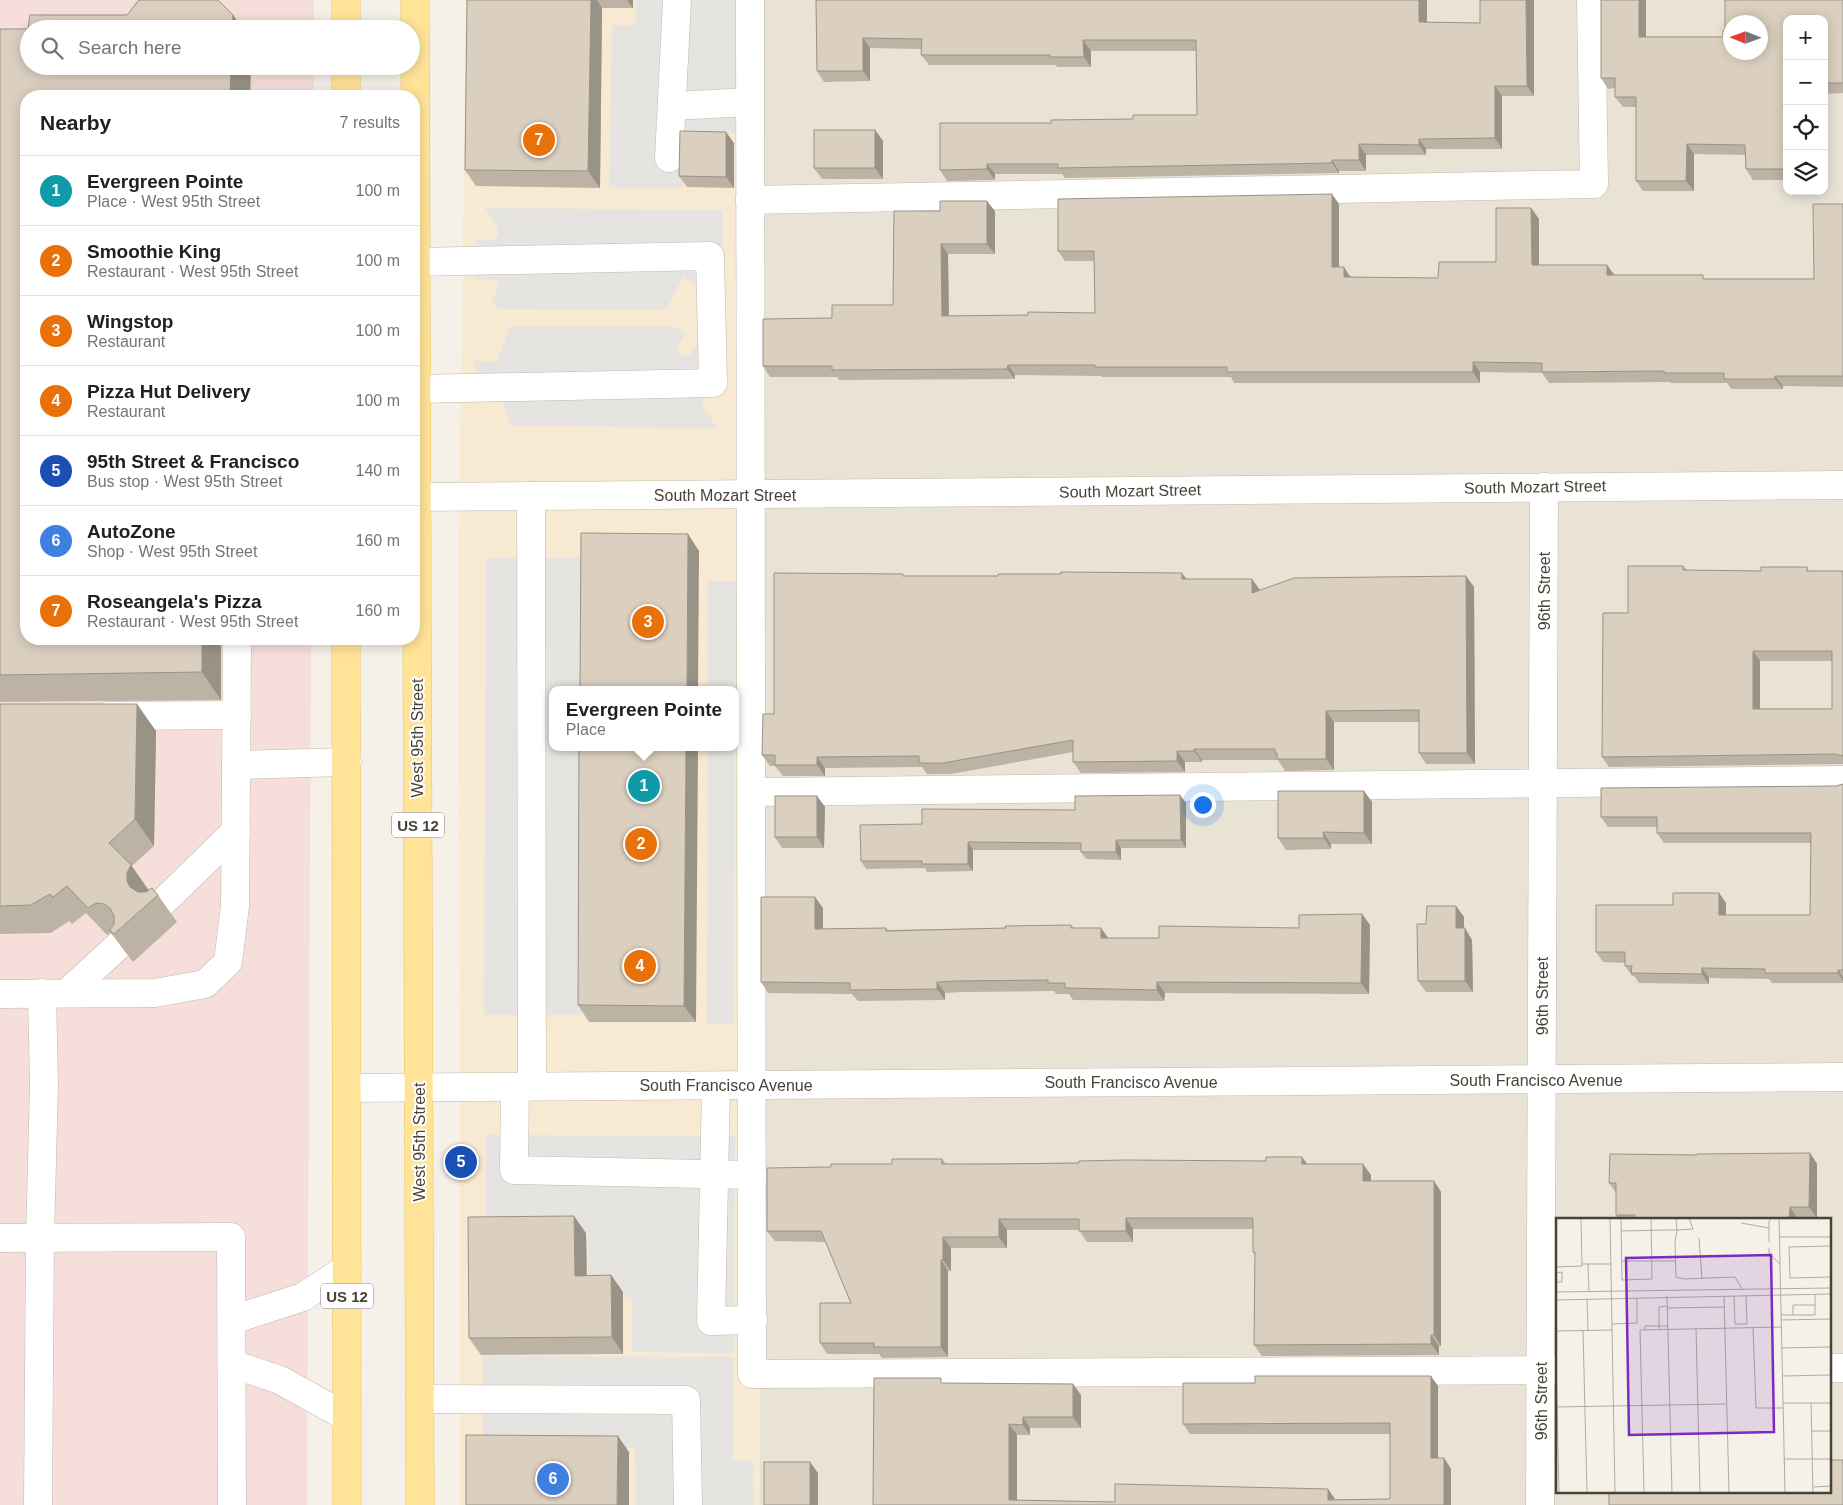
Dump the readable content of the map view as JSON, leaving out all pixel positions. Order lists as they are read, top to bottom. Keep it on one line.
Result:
{"streets":{"main road":["West 95th Street","US 12"],"street":["South Mozart Street","96th Street","South Francisco Avenue"]},"crossings":[["South Mozart Street","96th Street"],["96th Street","South Francisco Avenue"],["West 95th Street","South Francisco Avenue"],["US 12","South Francisco Avenue"]],"north":"left","page":{"map_buttons":["+","−"],"search":"Search here","heading":["Nearby","7 results"],"pins":["7","3","1","2","4","5","6"],"list":[{"mark":"1","name":"Evergreen Pointe","note":"Place · West 95th Street","value":"100 m"},{"mark":"2","name":"Smoothie King","note":"Restaurant · West 95th Street","value":"100 m"},{"mark":"3","name":"Wingstop","note":"Restaurant","value":"100 m"},{"mark":"4","name":"Pizza Hut Delivery","note":"Restaurant","value":"100 m"},{"mark":"5","name":"95th Street & Francisco","note":"Bus stop · West 95th Street","value":"140 m"},{"mark":"6","name":"AutoZone","note":"Shop · West 95th Street","value":"160 m"},{"mark":"7","name":"Roseangela's Pizza","note":"Restaurant · West 95th Street","value":"160 m"}],"popup":["Evergreen Pointe","Place"]}}
